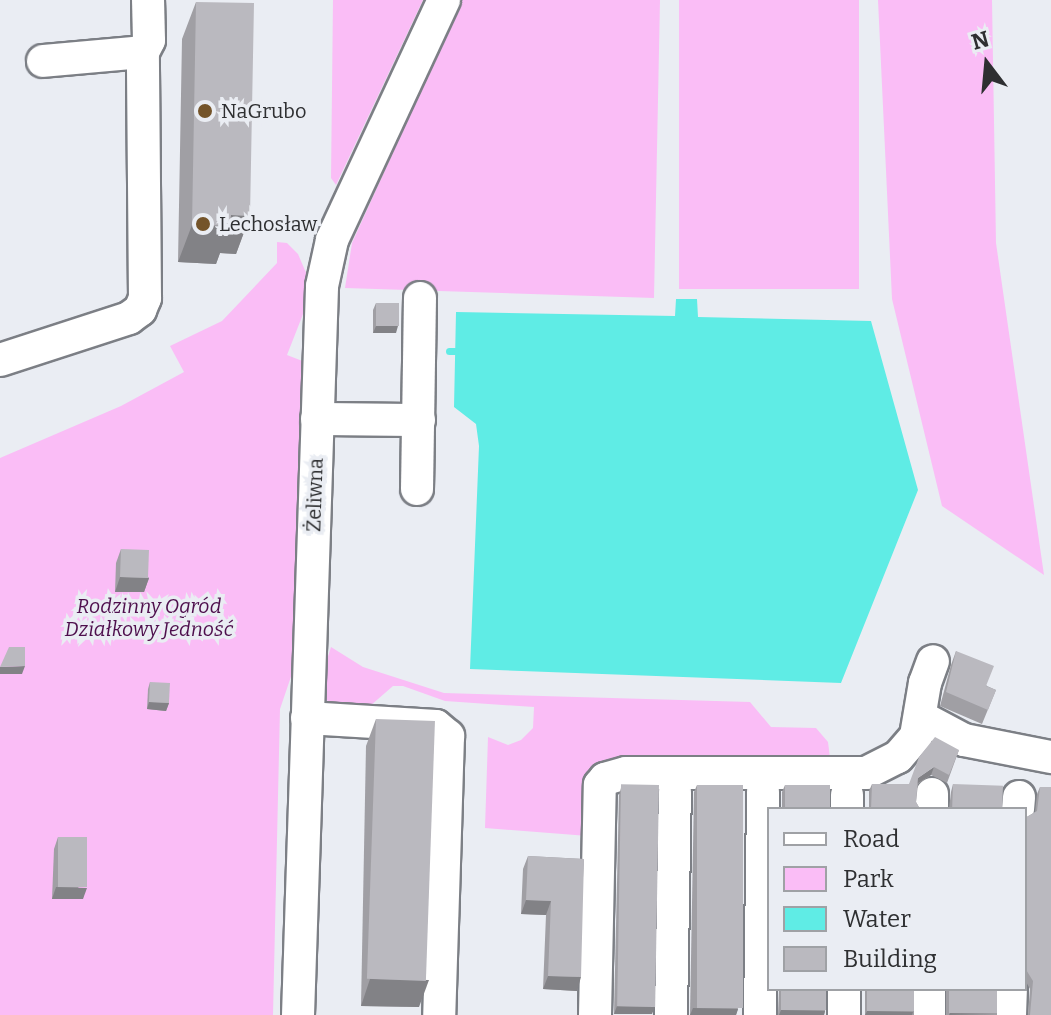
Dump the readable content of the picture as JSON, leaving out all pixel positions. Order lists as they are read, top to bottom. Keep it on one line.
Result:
{"streets":{"street":["Żeliwna"]},"parks":["Rodzinny Ogród Działkowy Jedność"],"places":["NaGrubo","Lechosław"],"legend":["Road","Park","Water","Building"],"north":"top"}
